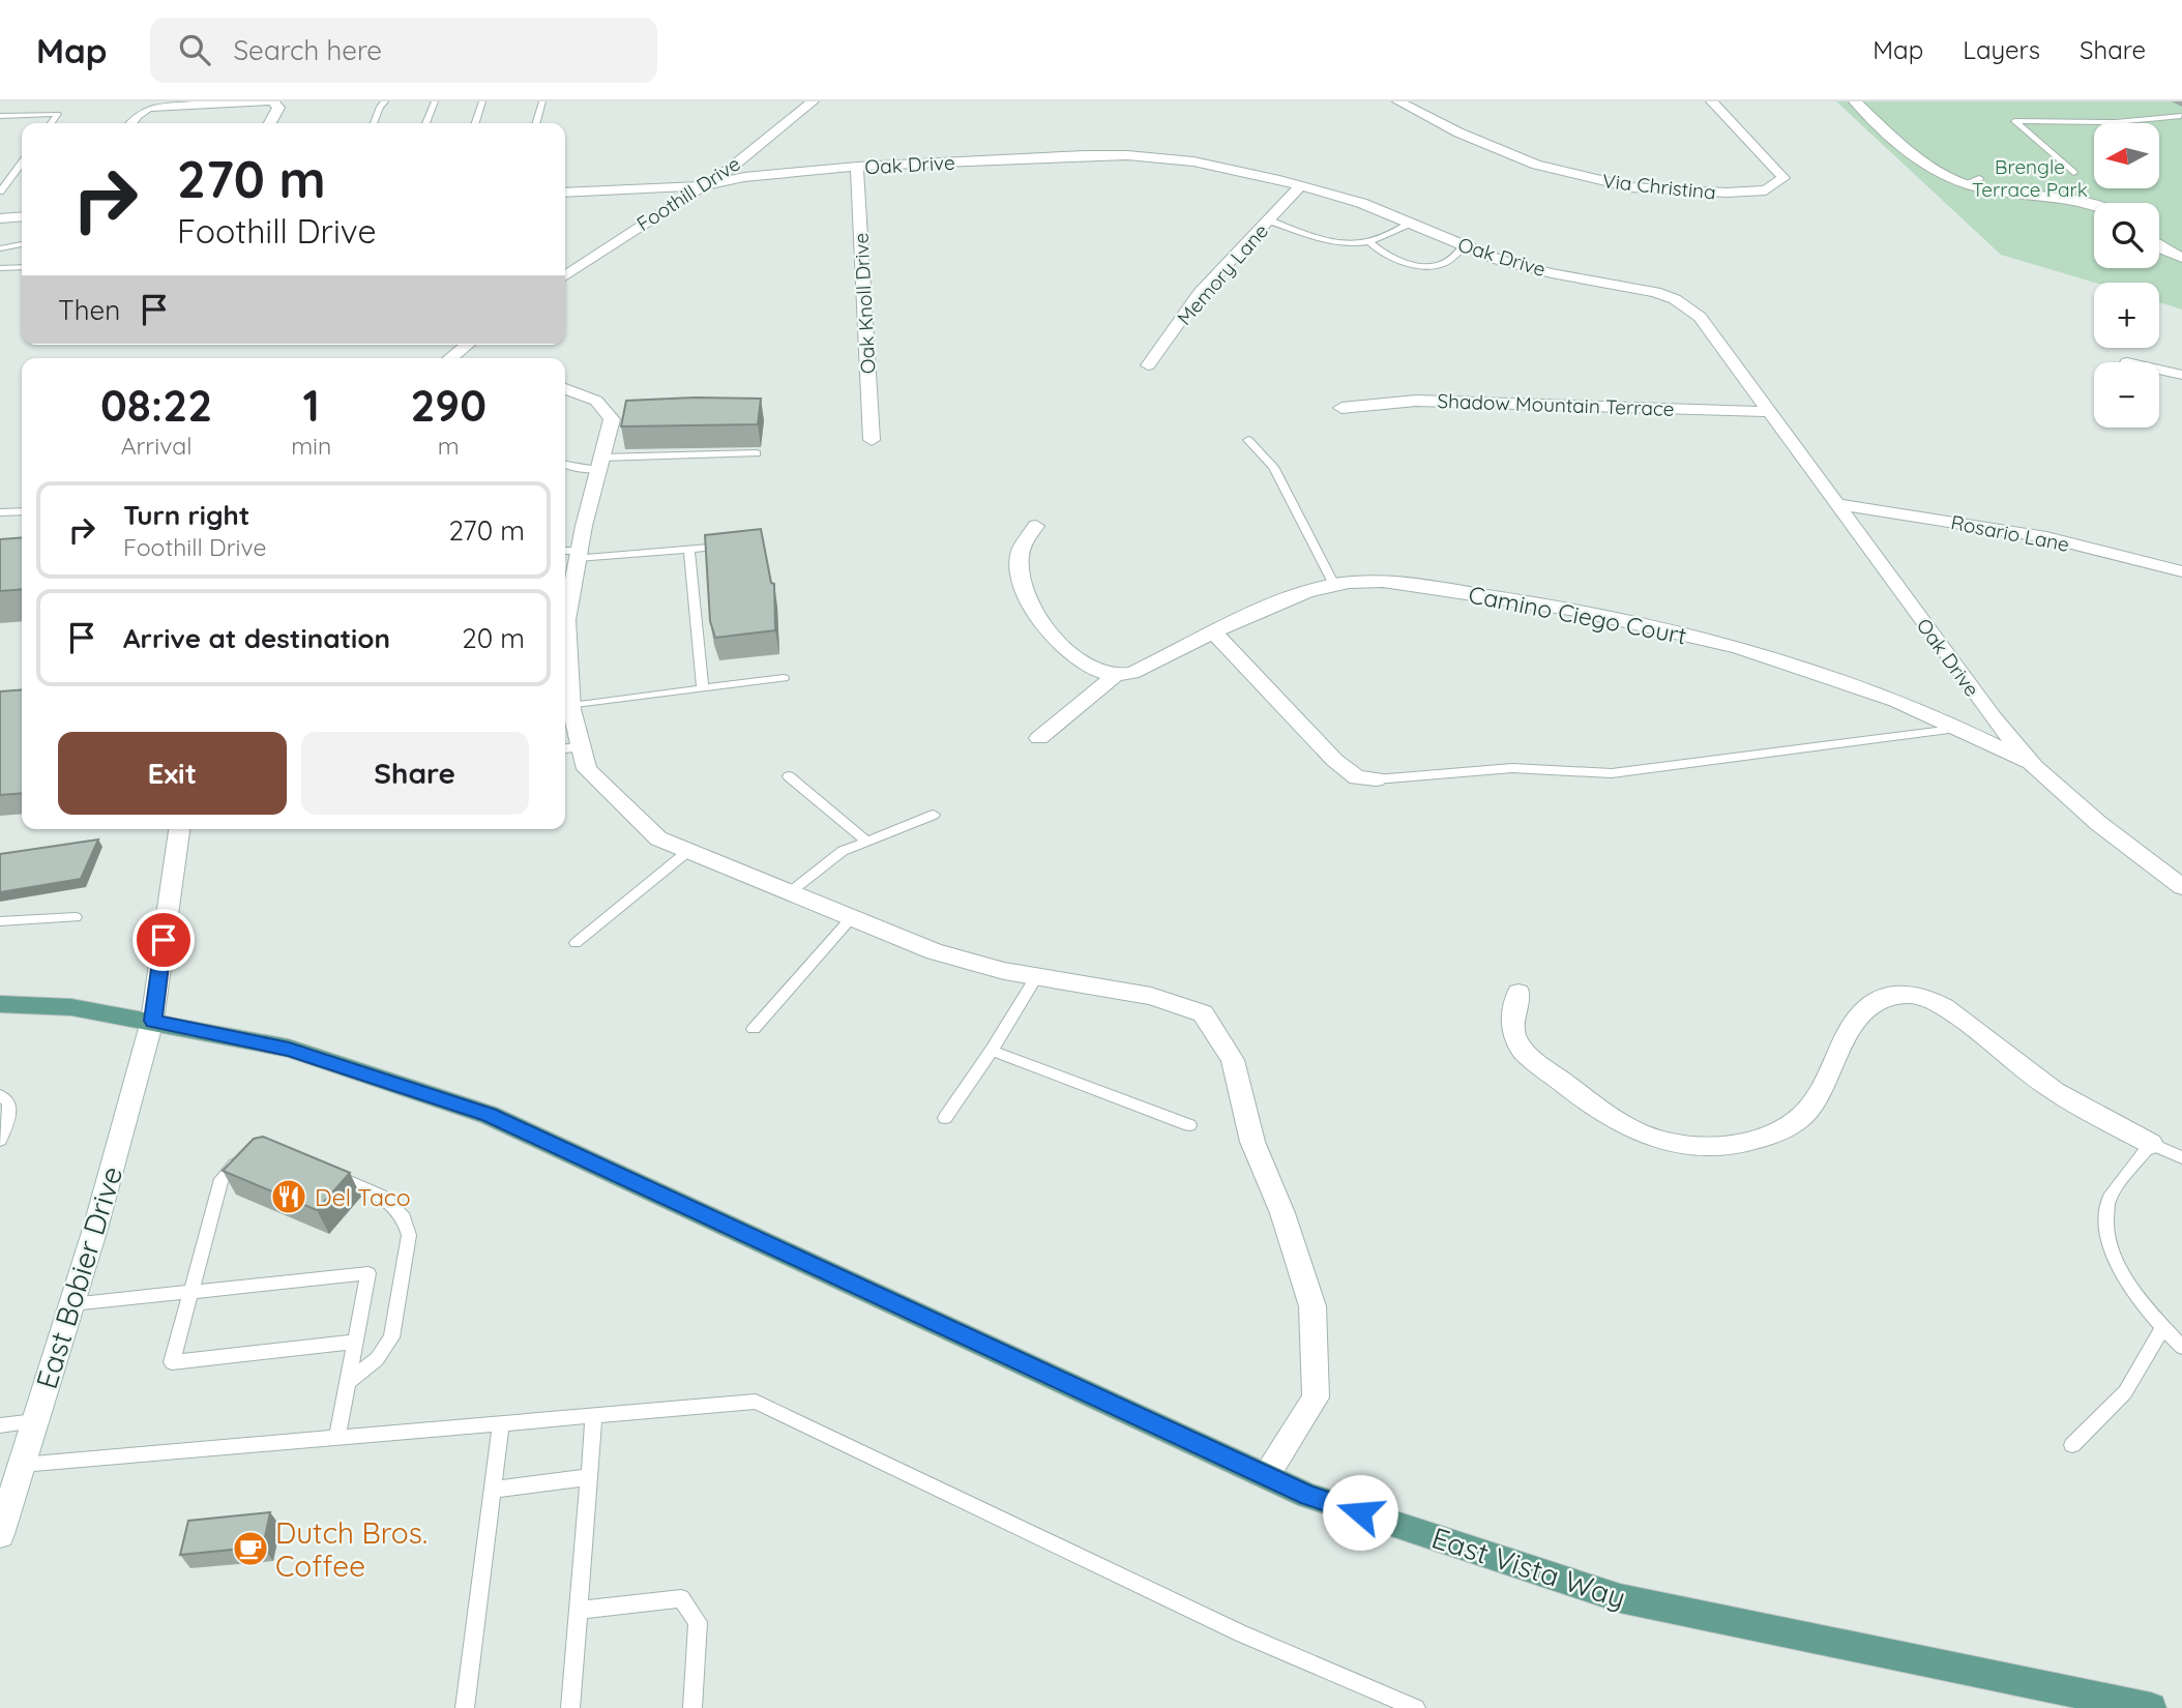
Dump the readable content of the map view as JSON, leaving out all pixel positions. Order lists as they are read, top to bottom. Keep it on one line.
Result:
{"streets":{"main road":["East Vista Way"],"street":["Oak Drive","Via Christina","Foothill Drive","Memory Lane","Oak Knoll Drive","Shadow Mountain Terrace","Rosario Lane","Camino Ciego Court","East Bobier Drive"]},"crossings":[["Oak Drive","Foothill Drive"],["Oak Drive","Memory Lane"],["Oak Drive","Oak Knoll Drive"],["Oak Drive","Shadow Mountain Terrace"],["Oak Drive","Rosario Lane"],["Oak Drive","Camino Ciego Court"],["East Bobier Drive","East Vista Way"]],"parks":["Brengle Terrace Park"],"places":{"restaurant":["Del Taco"],"cafe":["Dutch Bros. Coffee"]},"north":"left","page":{"header":"Map","search":"Search here","nav":["Map","Layers","Share"],"map_buttons":["+","−"],"turn":["270 m","Foothill Drive"],"then":"Then","eta":["08:22","Arrival","1","min","290","m"],"list":[{"name":"Turn right","note":"Foothill Drive","value":"270 m"},{"name":"Arrive at destination","value":"20 m"}],"buttons":["Exit","Share"]}}
